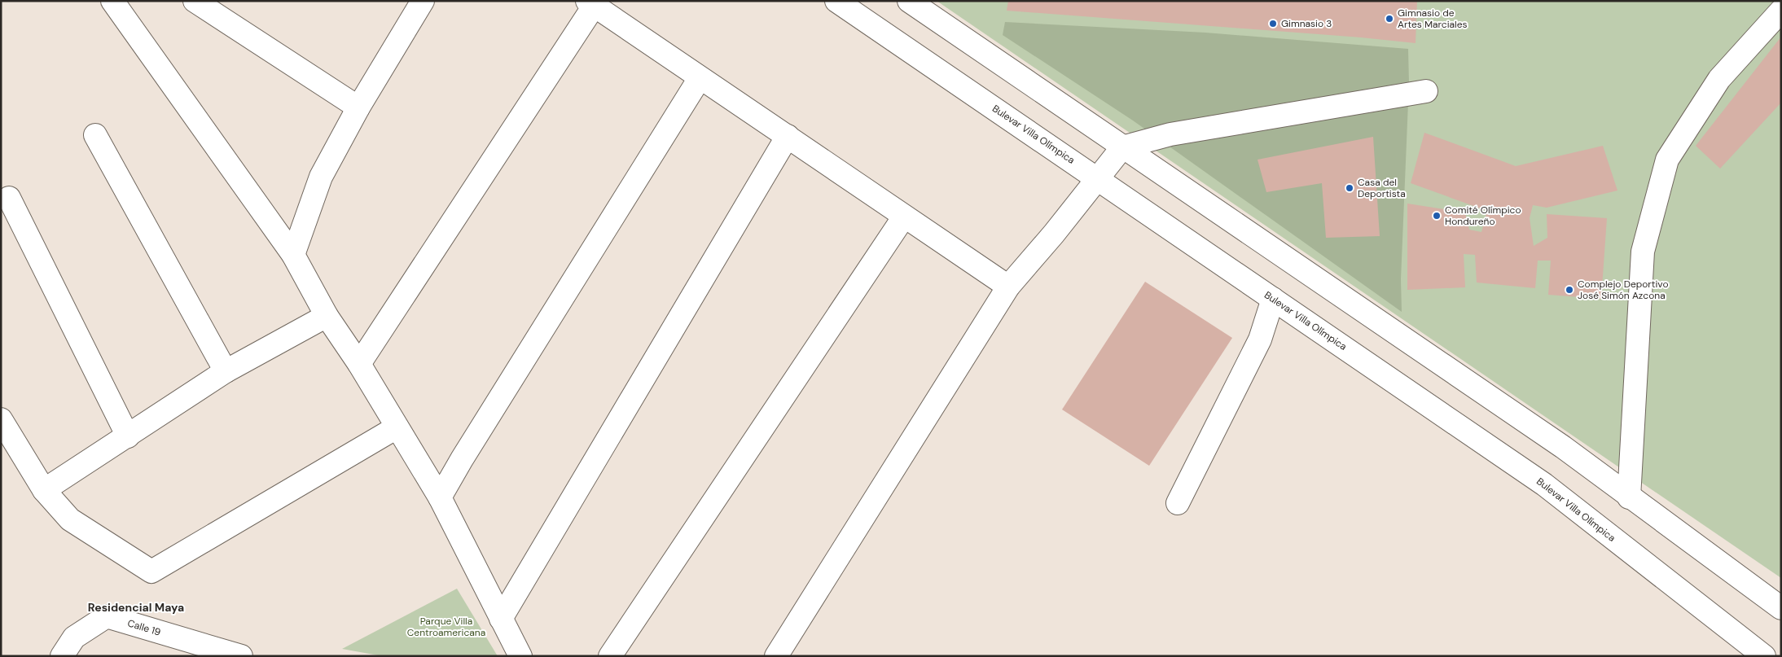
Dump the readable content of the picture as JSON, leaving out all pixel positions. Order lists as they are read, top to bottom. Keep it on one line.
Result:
{"streets":{"street":["Bulevar Villa Olímpica","Calle 19"]},"districts":["Residencial Maya"],"parks":["Parque Villa Centroamericana"],"places":["Gimnasio de Artes Marciales","Gimnasio 3","Casa del Deportista","Comité Olímpico Hondureño","Complejo Deportivo José Simón Azcona"]}
